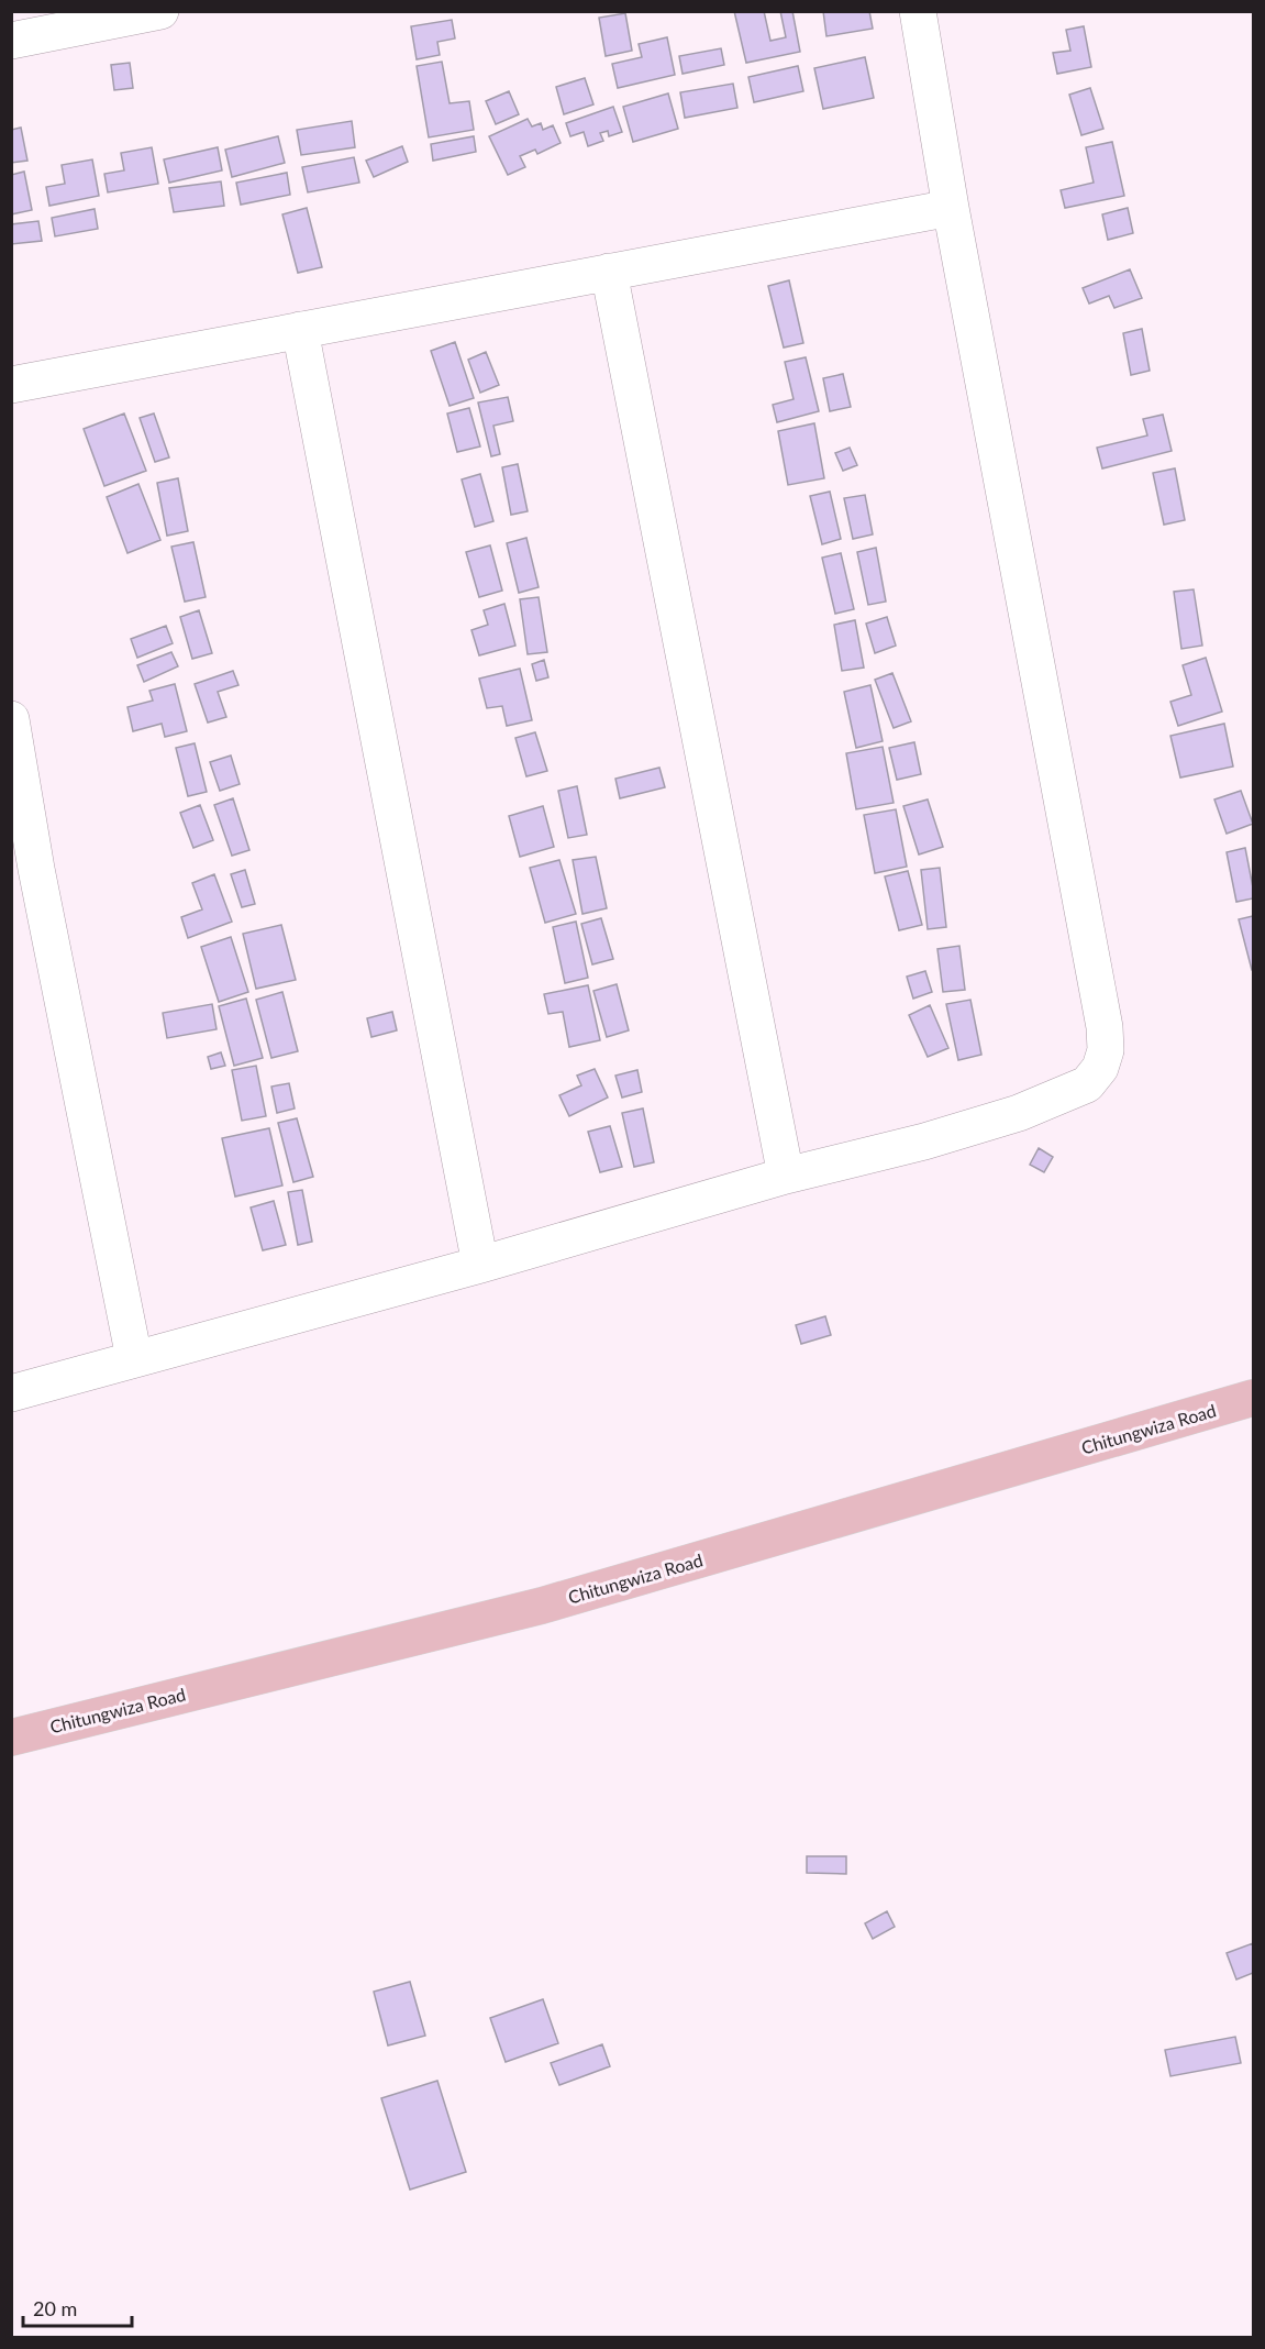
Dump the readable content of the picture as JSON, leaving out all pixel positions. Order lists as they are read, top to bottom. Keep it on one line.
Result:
{"streets":{"main road":["Chitungwiza Road"]},"scale_bar":"20 m"}
